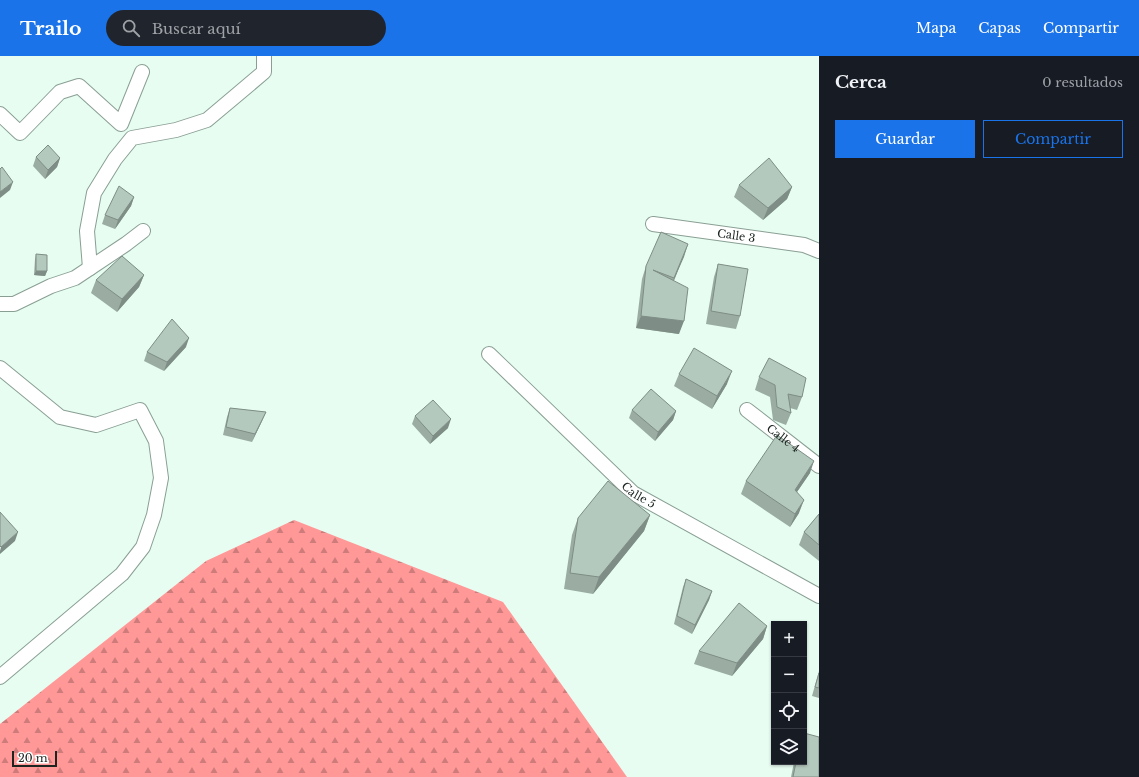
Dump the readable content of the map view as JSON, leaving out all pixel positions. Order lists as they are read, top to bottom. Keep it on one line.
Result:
{"streets":{"street":["Calle 3","Calle 4","Calle 5"]},"scale_bar":"20 m","page":{"header":"Trailo","search":"Buscar aquí","nav":["Mapa","Capas","Compartir"],"heading":["Cerca","0 resultados"],"buttons":["Guardar","Compartir"],"map_buttons":["+","−"],"scale":"20 m"}}
